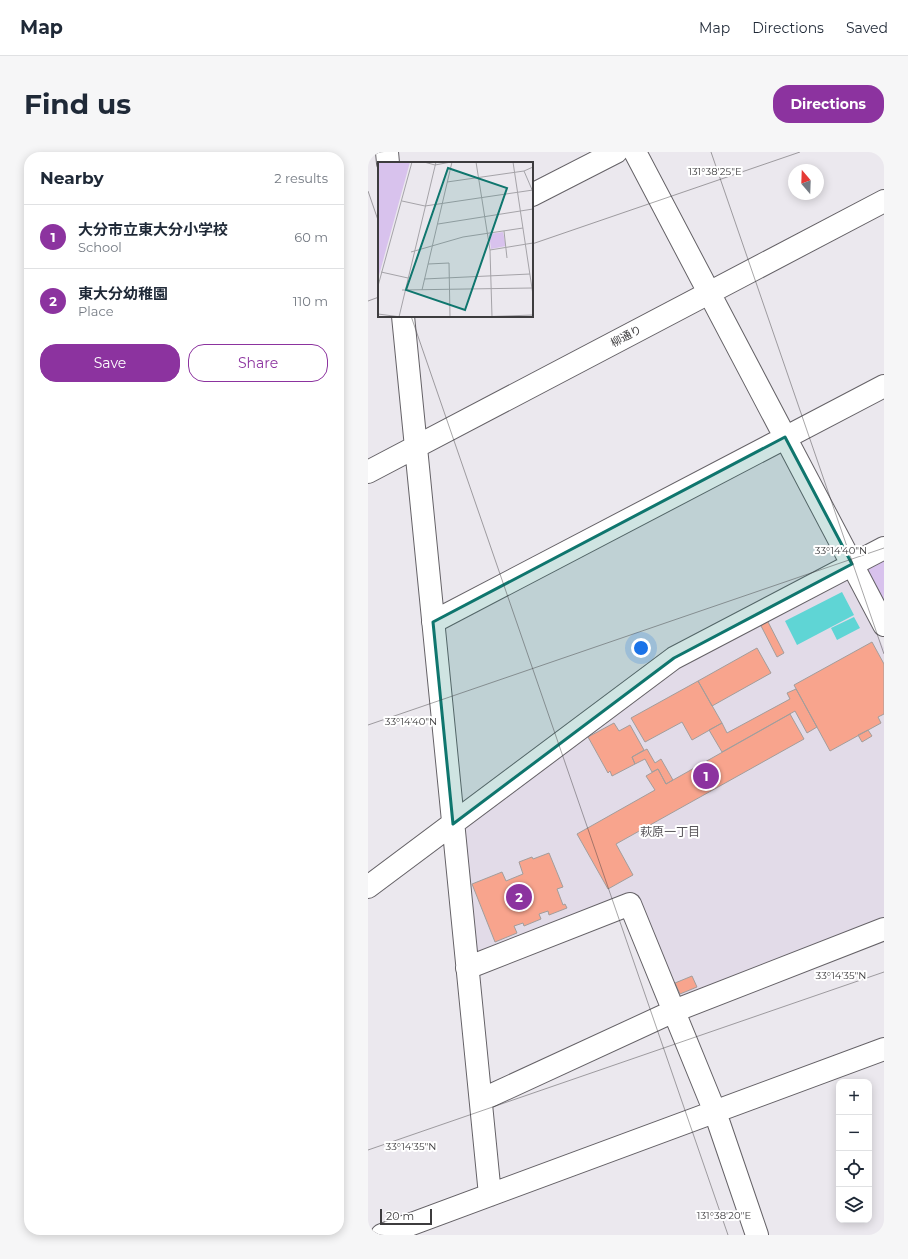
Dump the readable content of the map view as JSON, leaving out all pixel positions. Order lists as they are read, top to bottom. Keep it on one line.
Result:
{"streets":{"street":["柳通り"]},"districts":["萩原一丁目"],"scale_bar":"20 m","north":"top","page":{"header":"Map","nav":["Map","Directions","Saved"],"buttons":["Directions",["Save","Share"]],"title":"Find us","heading":["Nearby","2 results"],"list":[{"mark":"1","name":"大分市立東大分小学校","note":"School","value":"60 m"},{"mark":"2","name":"東大分幼稚園","note":"Place","value":"110 m"}],"pins":["1","2"],"map_buttons":["+","−"],"scale":"20 m"},"coordinates":["131°38'25\"E","33°14'40\"N","33°14'35\"N","131°38'20\"E"]}
